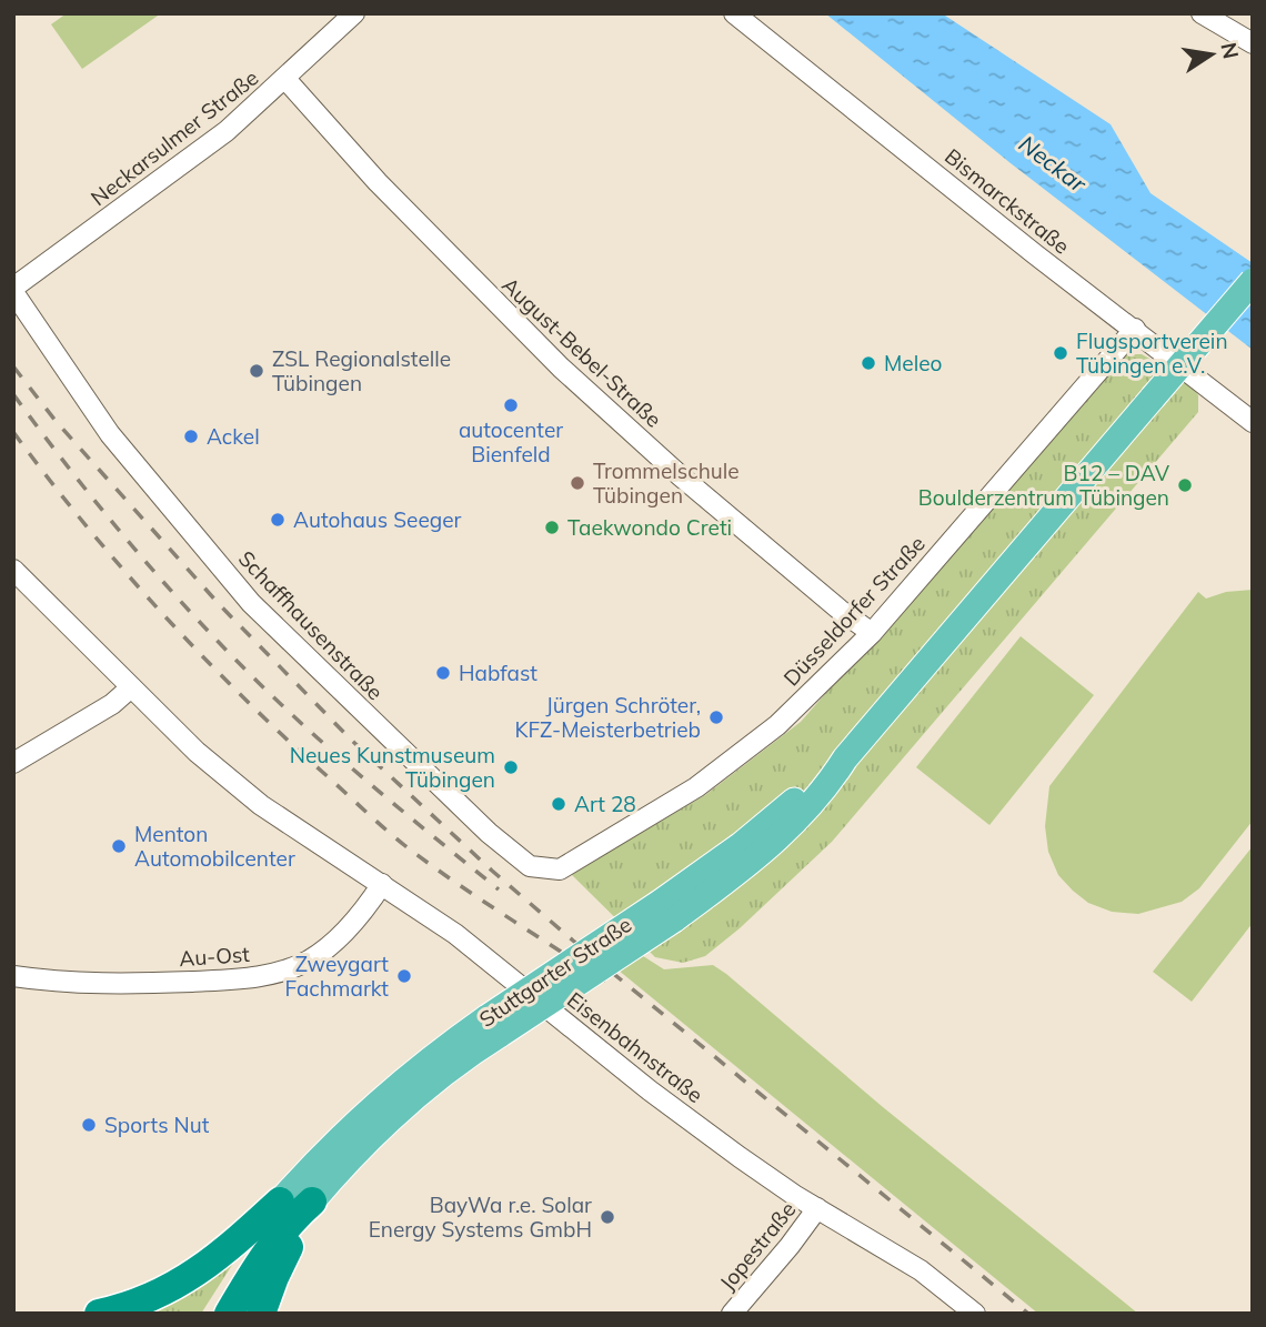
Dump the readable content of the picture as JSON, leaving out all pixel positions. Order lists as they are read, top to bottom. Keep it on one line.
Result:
{"streets":{"main road":["Stuttgarter Straße"],"street":["Neckarsulmer Straße","Bismarckstraße","August-Bebel-Straße","Düsseldorfer Straße","Schaffhausenstraße","Au-Ost","Eisenbahnstraße","Jopestraße"]},"crossings":[["Neckarsulmer Straße","August-Bebel-Straße"],["Neckarsulmer Straße","Schaffhausenstraße"],["Bismarckstraße","Düsseldorfer Straße"],["August-Bebel-Straße","Düsseldorfer Straße"],["Düsseldorfer Straße","Schaffhausenstraße"],["Au-Ost","Eisenbahnstraße"],["Eisenbahnstraße","Jopestraße"]],"water":["Neckar"],"places":["Flugsportverein Tübingen e.V.","Meleo","ZSL Regionalstelle Tübingen","autocenter Bienfeld","Ackel","Trommelschule Tübingen","B12 – DAV Boulderzentrum Tübingen","Autohaus Seeger","Taekwondo Creti","Habfast","Jürgen Schröter, KFZ-Meisterbetrieb","Neues Kunstmuseum Tübingen","Art 28","Menton Automobilcenter","Zweygart Fachmarkt","Sports Nut","BayWa r.e. Solar Energy Systems GmbH"],"north":"right"}
